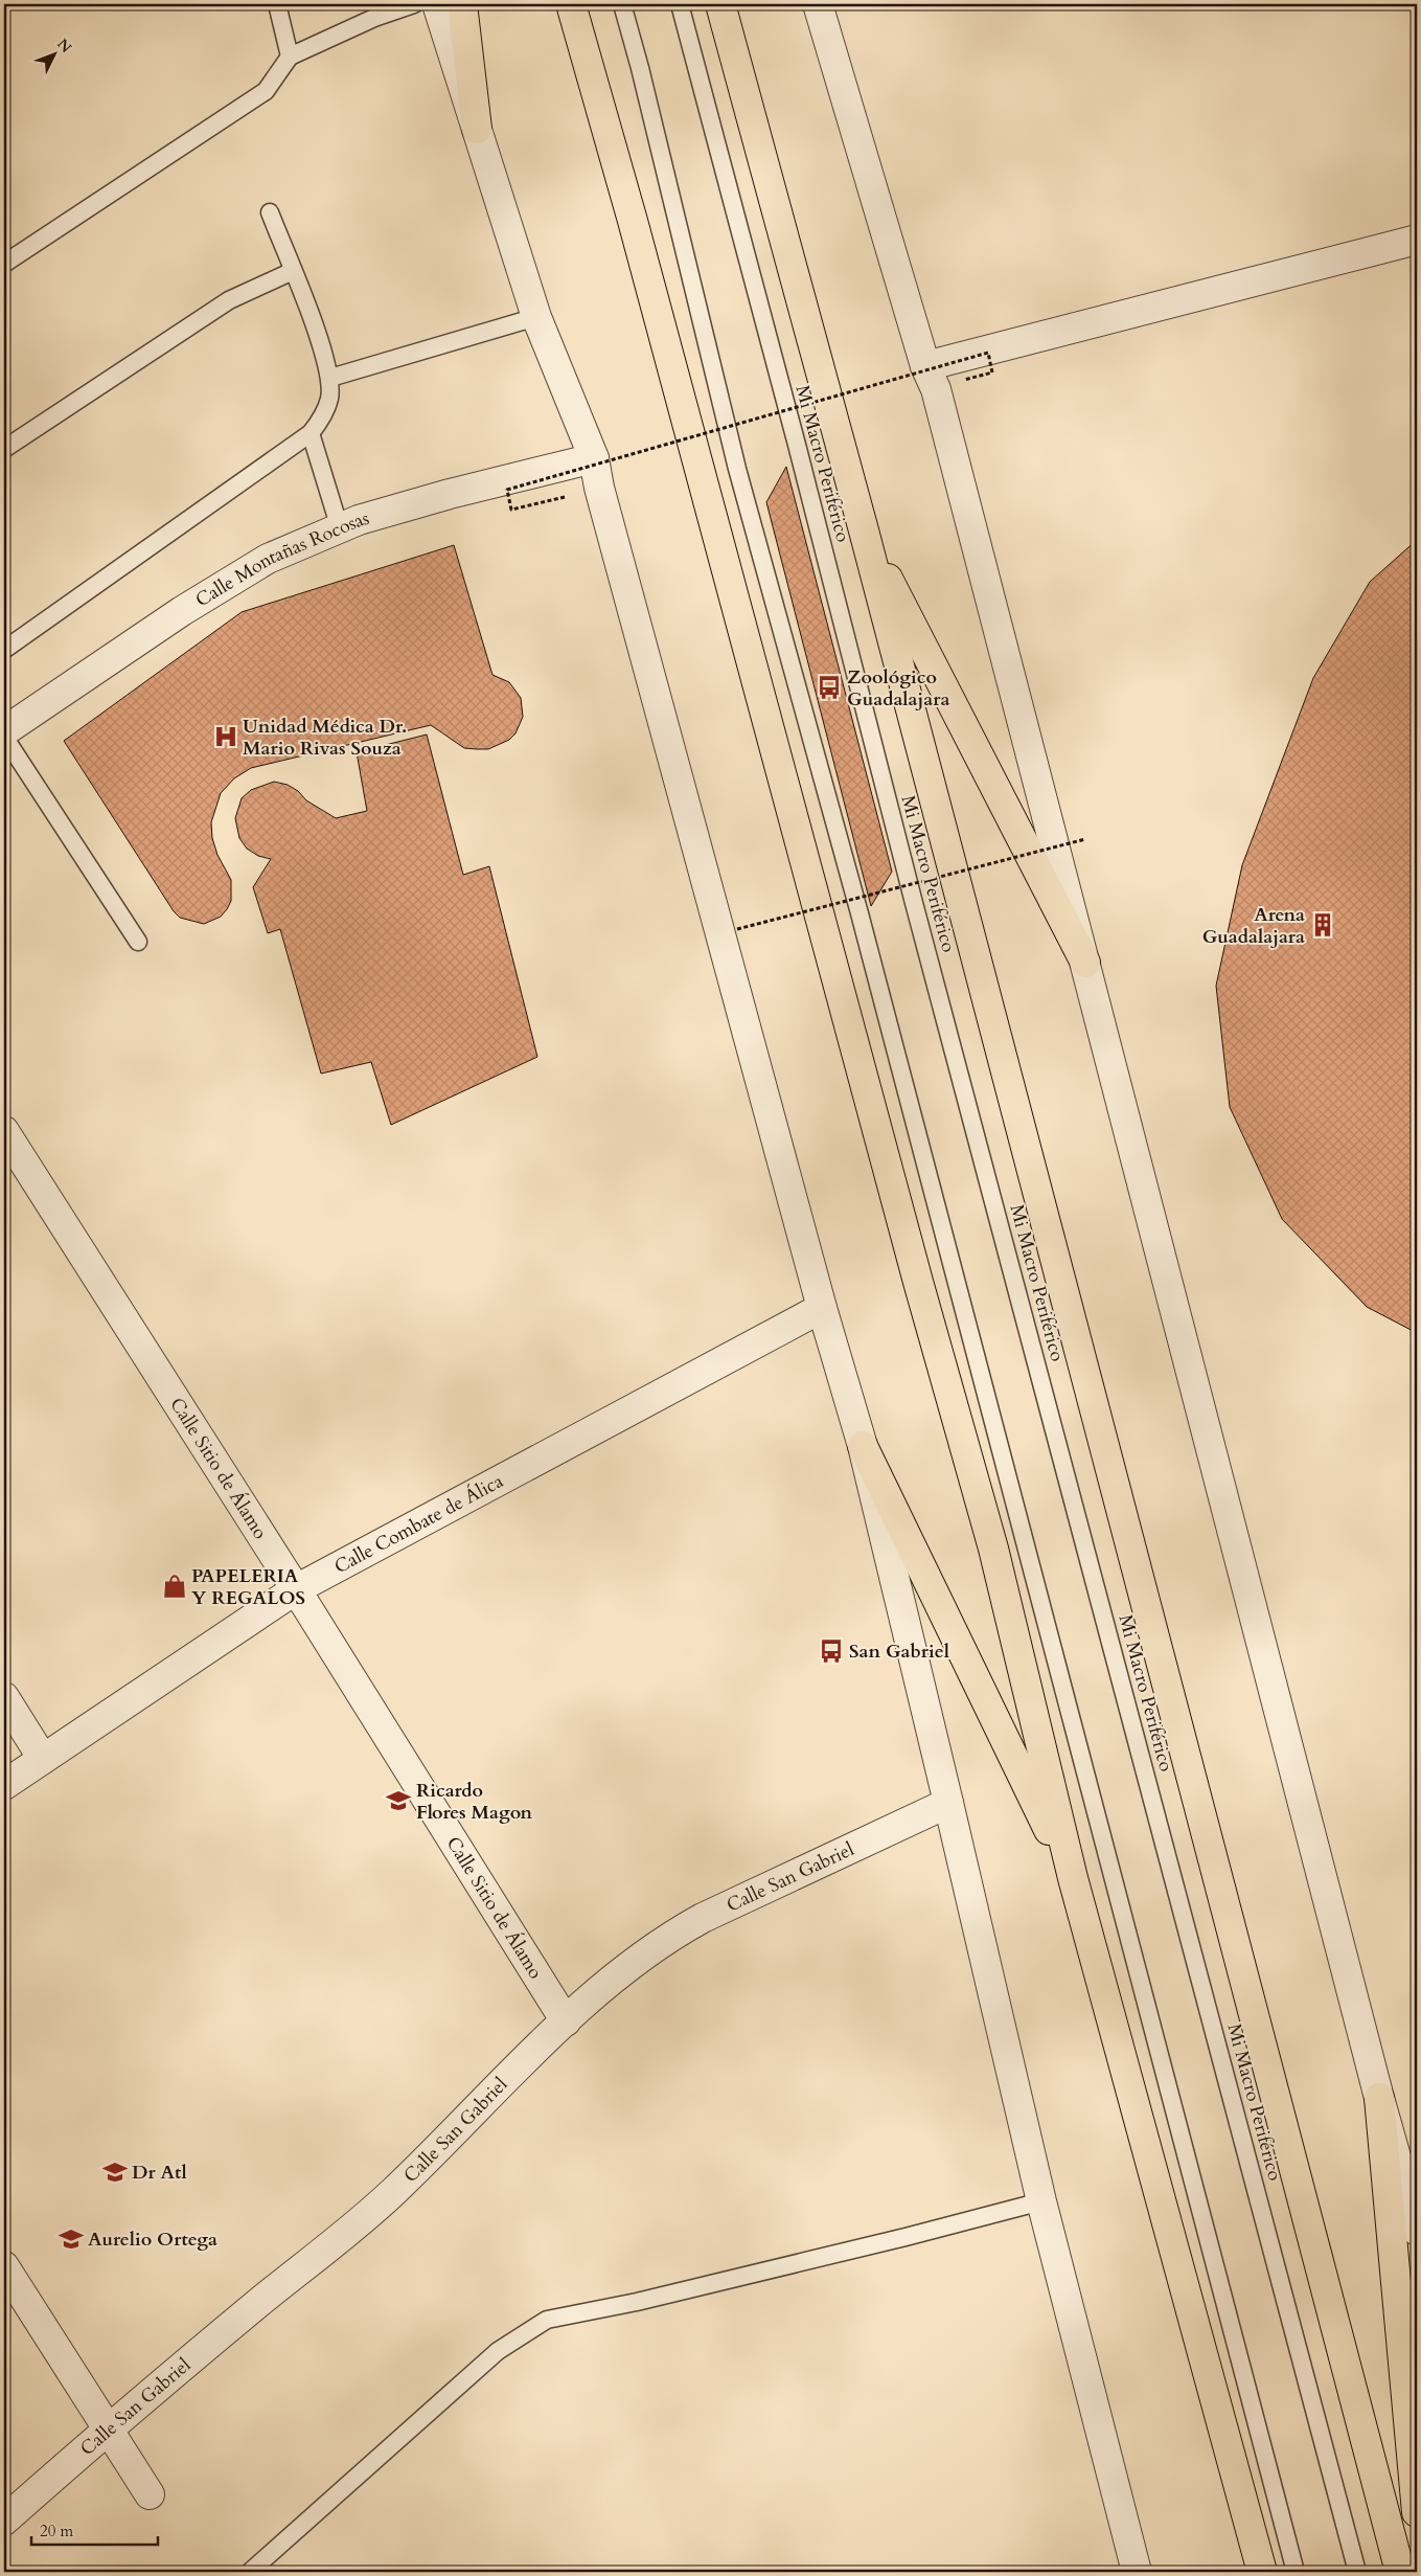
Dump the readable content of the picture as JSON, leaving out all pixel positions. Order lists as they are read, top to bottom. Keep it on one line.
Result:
{"streets":{"street":["Calle Montañas Rocosas","Calle Sitio de Álamo","Calle Combate de Álica","Calle San Gabriel"],"lane":["Mi Macro Periférico"]},"crossings":[["Calle Sitio de Álamo","Calle Combate de Álica"],["Calle Sitio de Álamo","Calle San Gabriel"]],"places":{"bus stop":["Zoológico Guadalajara","San Gabriel"],"hospital":["Unidad Médica Dr. Mario Rivas Souza"],"building":["Arena Guadalajara"],"shop":["PAPELERIA Y REGALOS"],"school or university":["Ricardo Flores Magon","Dr Atl","Aurelio Ortega"]},"scale_bar":"20 m","north":"top right"}
